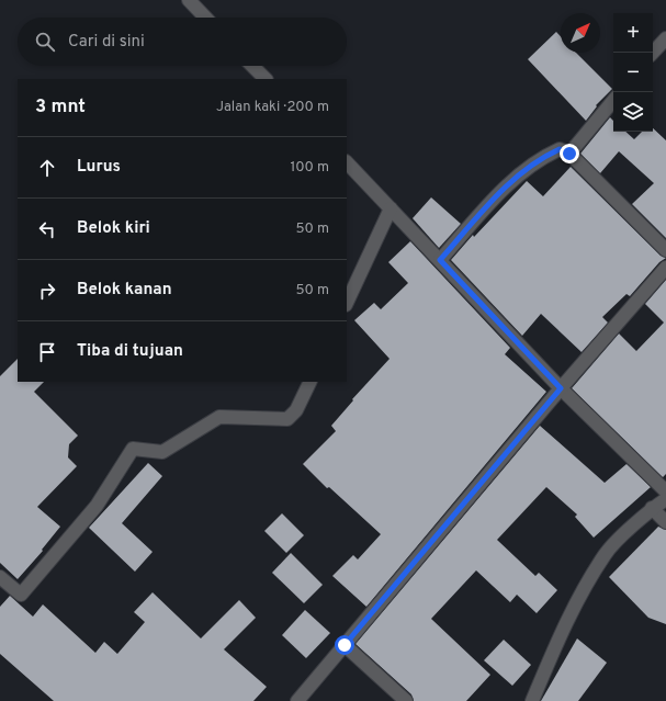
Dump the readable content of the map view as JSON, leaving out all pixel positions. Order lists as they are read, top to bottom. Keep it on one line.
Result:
{"north":"top right","page":{"map_buttons":["+","−"],"search":"Cari di sini","heading":["3 mnt","Jalan kaki · 200 m"],"list":[["Lurus","100 m"],["Belok kiri","50 m"],["Belok kanan","50 m"],"Tiba di tujuan"]}}
